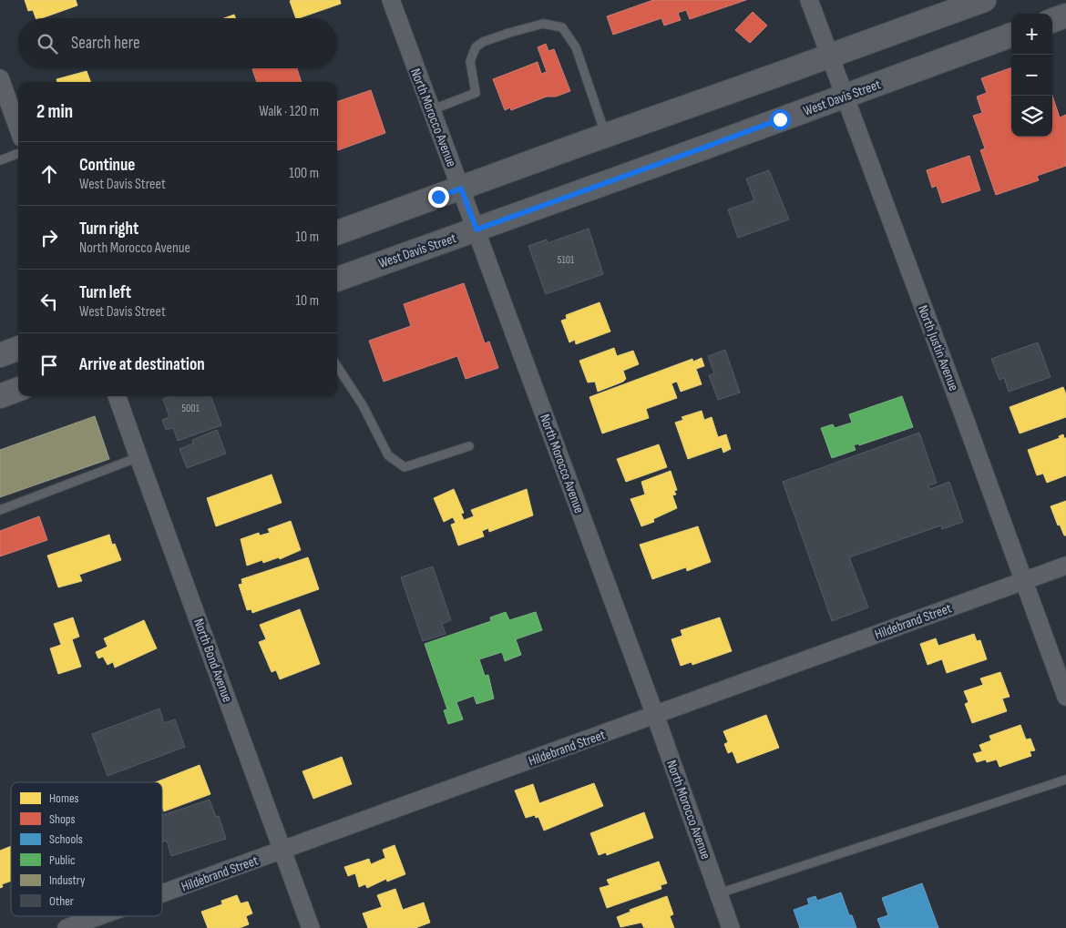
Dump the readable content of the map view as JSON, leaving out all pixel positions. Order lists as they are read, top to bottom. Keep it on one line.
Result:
{"streets":{"main road":["West Davis Street"],"street":["North Morocco Avenue","North Justin Avenue","Hildebrand Street","North Bond Avenue"]},"crossings":[["West Davis Street","North Morocco Avenue"],["West Davis Street","North Justin Avenue"],["North Morocco Avenue","Hildebrand Street"],["North Justin Avenue","Hildebrand Street"],["Hildebrand Street","North Bond Avenue"]],"house_numbers":["5101","5001"],"legend":["Homes","Shops","Schools","Public","Industry","Other"],"page":{"map_buttons":["+","−"],"search":"Search here","heading":["2 min","Walk · 120 m"],"list":[["Continue","West Davis Street","100 m"],["Turn right","North Morocco Avenue","10 m"],["Turn left","West Davis Street","10 m"],"Arrive at destination"]}}
